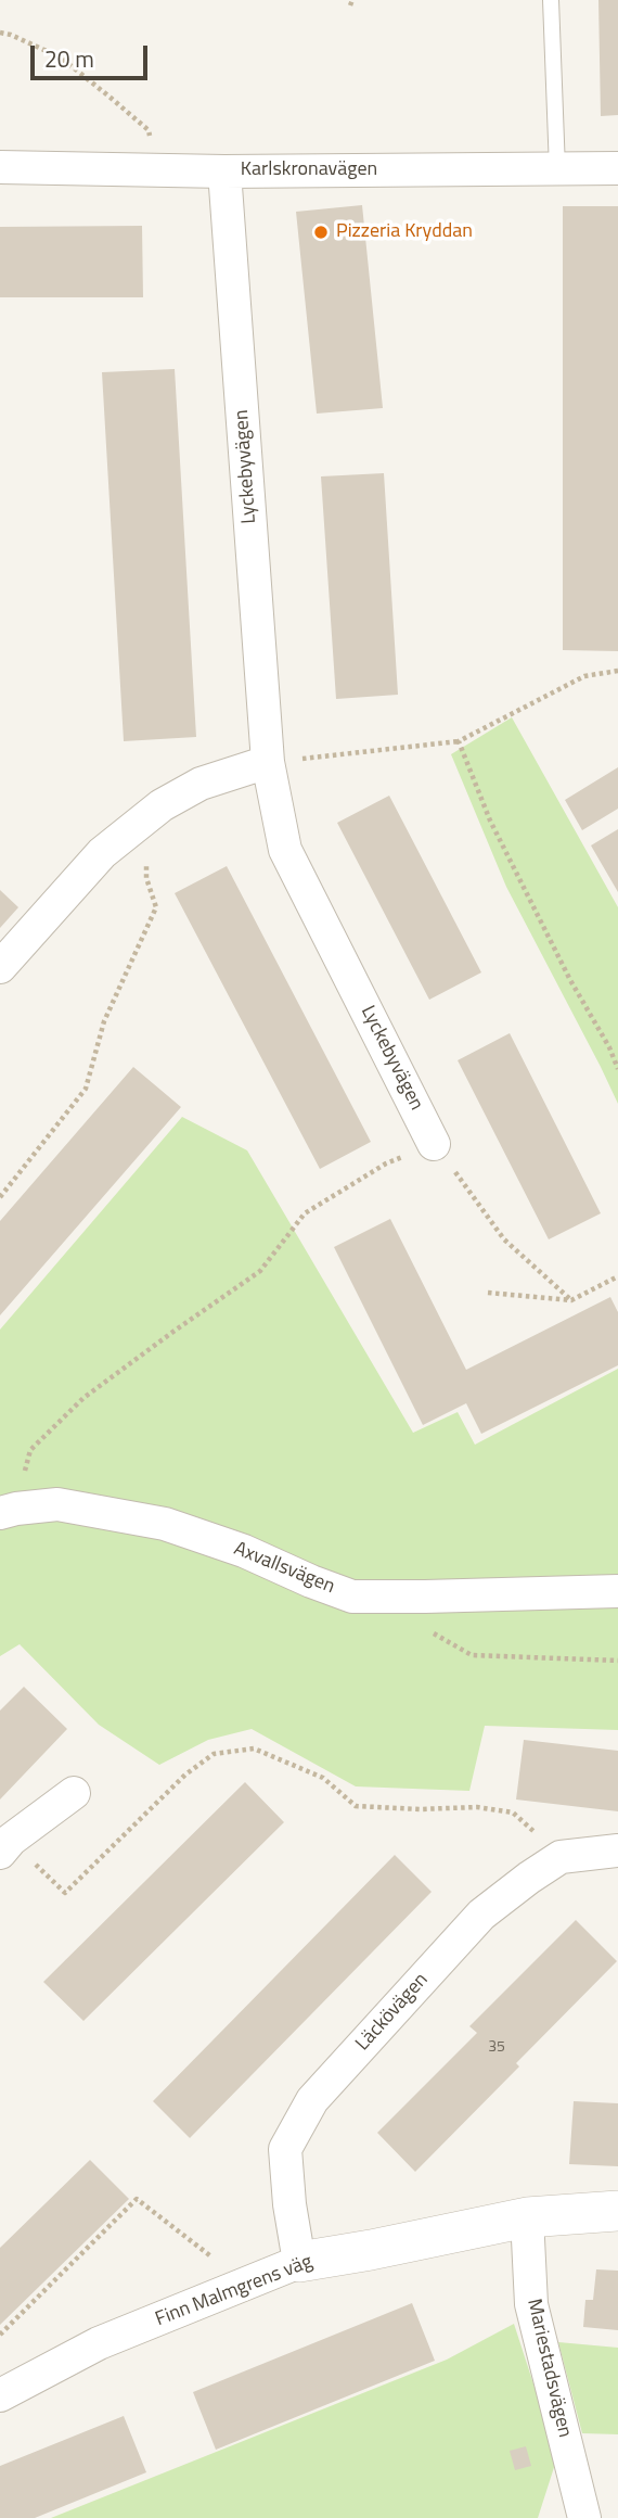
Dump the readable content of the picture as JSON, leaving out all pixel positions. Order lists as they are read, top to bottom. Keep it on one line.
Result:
{"streets":{"street":["Karlskronavägen","Lyckebyvägen","Axvallsvägen","Läckövägen","Finn Malmgrens väg","Mariestadsvägen"]},"crossings":[["Karlskronavägen","Lyckebyvägen"],["Läckövägen","Finn Malmgrens väg"],["Finn Malmgrens väg","Mariestadsvägen"]],"places":["Pizzeria Kryddan"],"house_numbers":["35"],"scale_bar":"20 m"}
